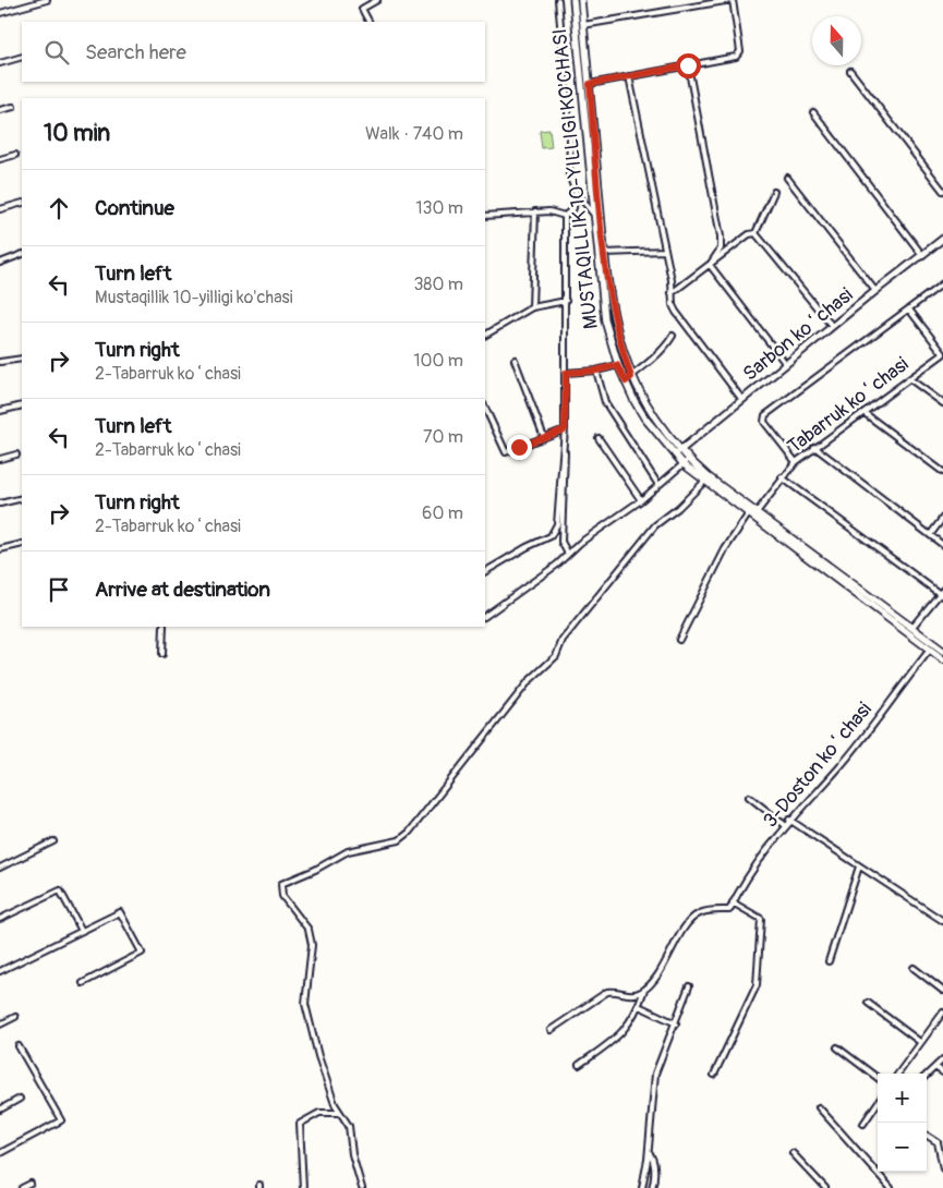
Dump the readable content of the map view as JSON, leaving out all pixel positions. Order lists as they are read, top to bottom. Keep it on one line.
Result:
{"streets":{"main road":["MUSTAQILLIK 10-YILLIGI KO'CHASI"],"street":["Sarbon koʻchasi","Tabarruk koʻchasi","3-Doston koʻchasi"]},"crossings":[["MUSTAQILLIK 10-YILLIGI KO'CHASI","Sarbon koʻchasi"],["MUSTAQILLIK 10-YILLIGI KO'CHASI","Tabarruk koʻchasi"],["MUSTAQILLIK 10-YILLIGI KO'CHASI","3-Doston koʻchasi"]],"north":"top","page":{"search":"Search here","heading":["10 min","Walk · 740 m"],"list":[["Continue","130 m"],["Turn left","Mustaqillik 10-yilligi ko'chasi","380 m"],["Turn right","2-Tabarruk koʻchasi","100 m"],["Turn left","2-Tabarruk koʻchasi","70 m"],["Turn right","2-Tabarruk koʻchasi","60 m"],"Arrive at destination"],"map_buttons":["+","−"]}}
